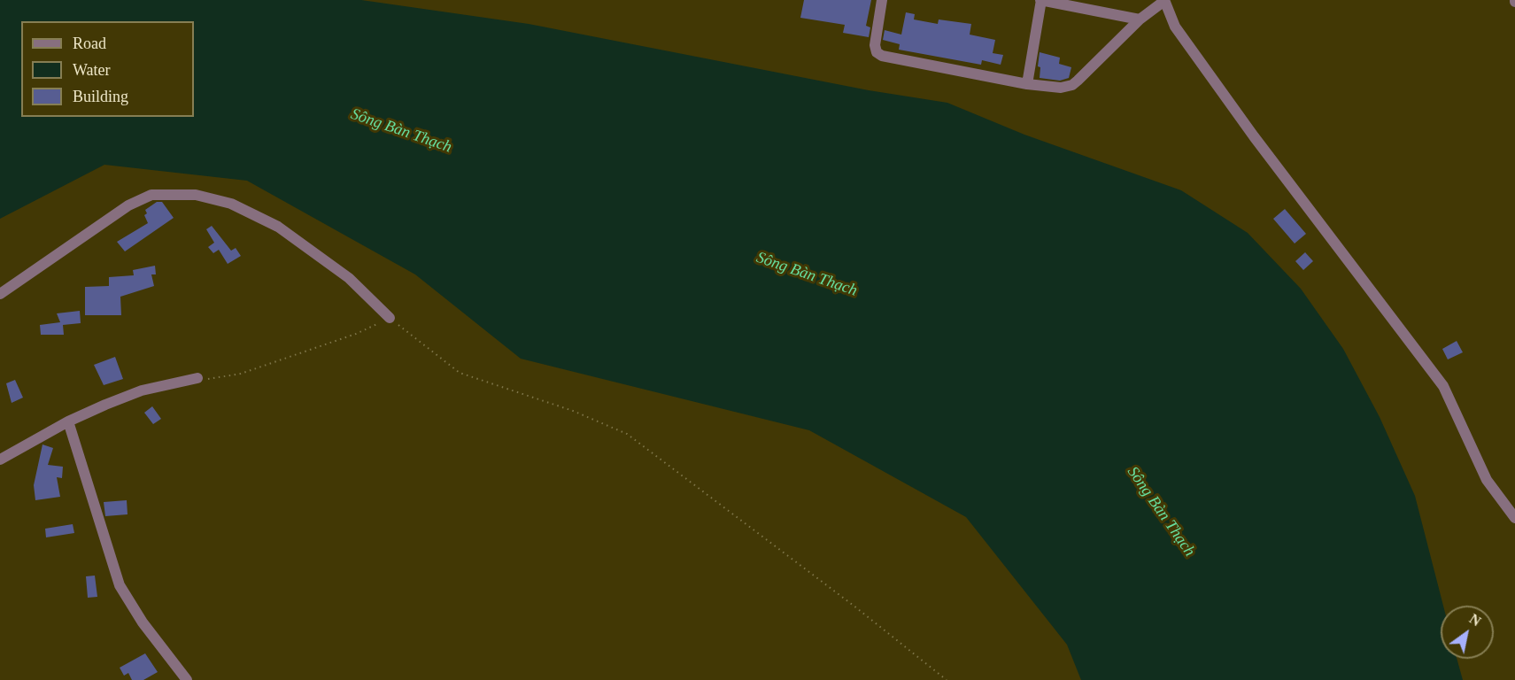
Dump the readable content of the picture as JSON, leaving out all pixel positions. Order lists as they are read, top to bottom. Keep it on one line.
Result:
{"water":["Sông Bàn Thạch"],"legend":["Road","Water","Building"],"north":"top right"}
